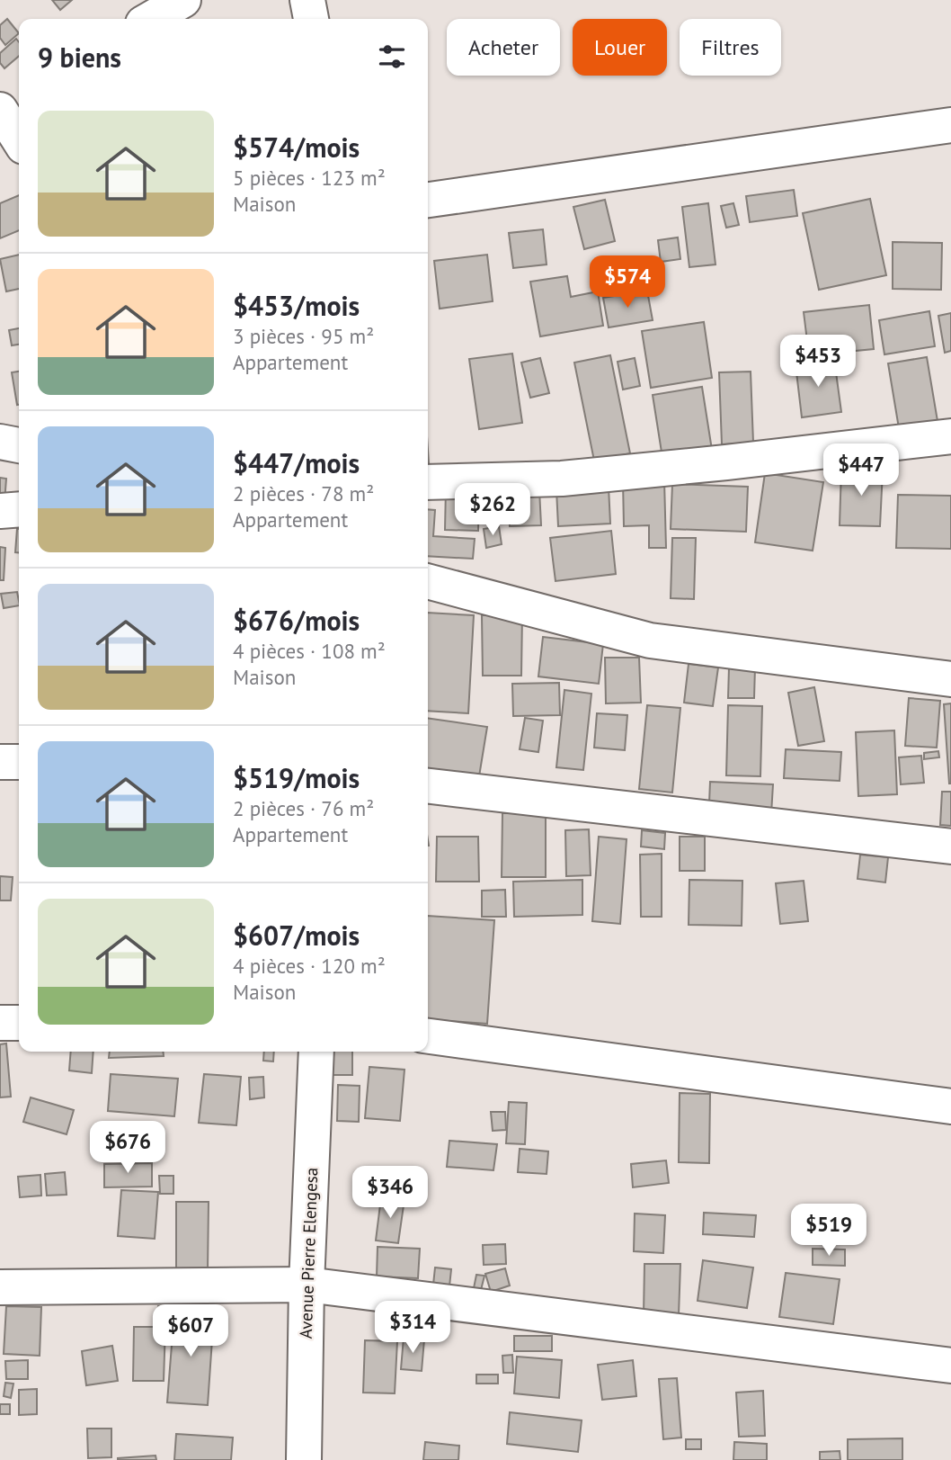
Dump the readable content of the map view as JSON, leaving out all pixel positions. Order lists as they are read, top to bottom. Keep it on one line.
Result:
{"streets":{"street":["Avenue Pierre Elengesa"]},"page":{"chip":["Acheter","Louer","Filtres"],"heading":"9 biens","list":[{"name":"$574/mois","note":"5 pièces · 123 m² · Maison"},{"name":"$453/mois","note":"3 pièces · 95 m² · Appartement"},{"name":"$447/mois","note":"2 pièces · 78 m² · Appartement"},{"name":"$676/mois","note":"4 pièces · 108 m² · Maison"},{"name":"$519/mois","note":"2 pièces · 76 m² · Appartement"},{"name":"$607/mois","note":"4 pièces · 120 m² · Maison"}],"price":["$574","$453","$447","$262","$676","$346","$519","$314","$607"]}}
